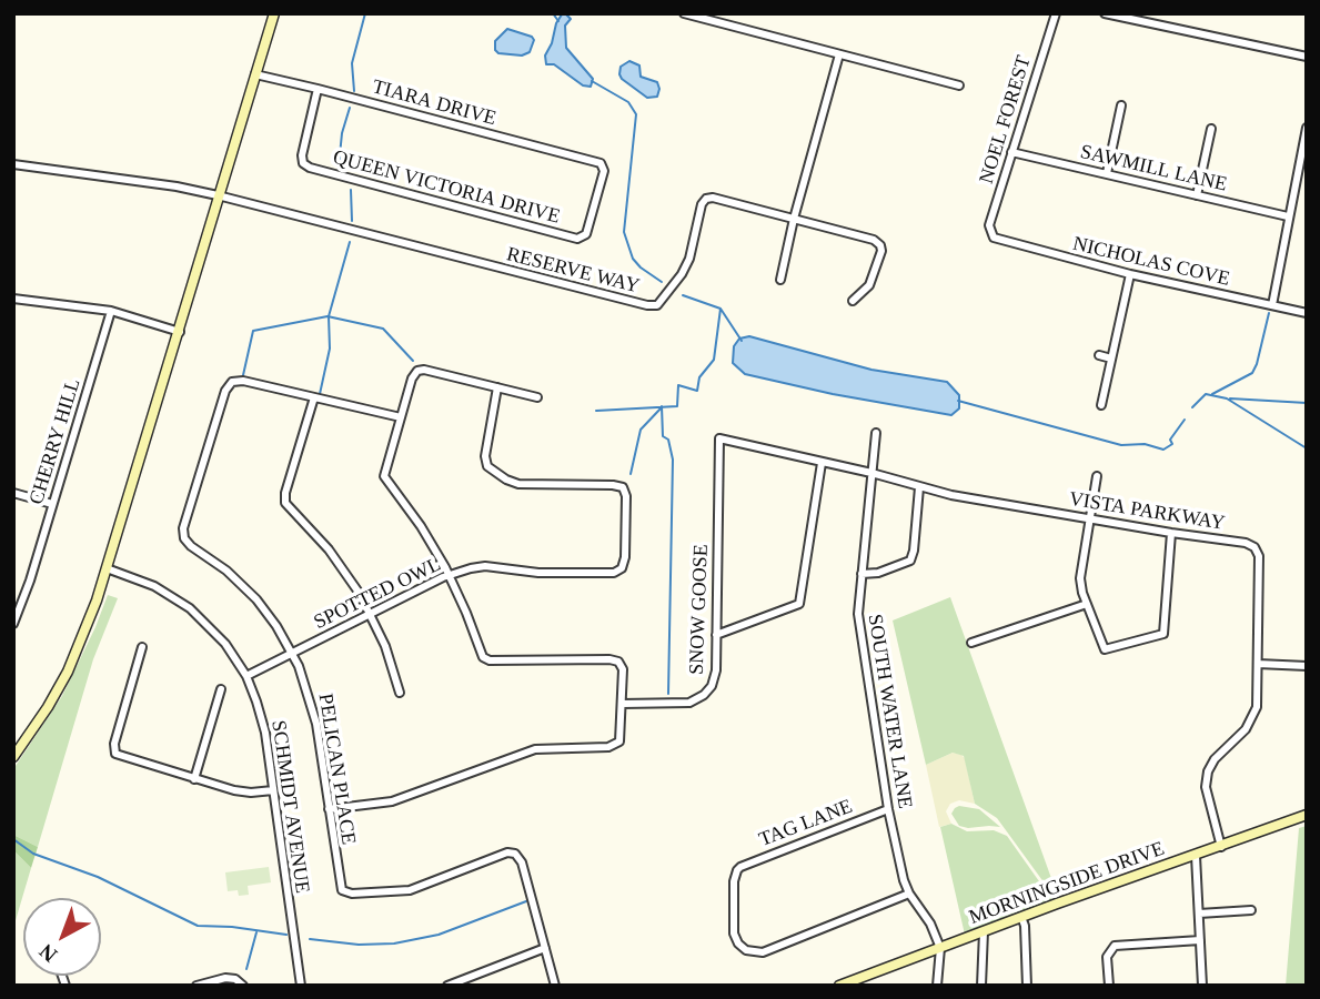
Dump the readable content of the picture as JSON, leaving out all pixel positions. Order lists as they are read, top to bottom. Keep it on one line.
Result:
{"streets":{"main road":["MORNINGSIDE DRIVE"],"street":["TIARA DRIVE","NOEL FOREST","SAWMILL LANE","QUEEN VICTORIA DRIVE","NICHOLAS COVE","RESERVE WAY","CHERRY HILL","VISTA PARKWAY","SPOTTED OWL","SNOW GOOSE","SOUTH WATER LANE","PELICAN PLACE","SCHMIDT AVENUE","TAG LANE"]},"crossings":[["TIARA DRIVE","QUEEN VICTORIA DRIVE"],["NOEL FOREST","SAWMILL LANE"],["NOEL FOREST","NICHOLAS COVE"],["VISTA PARKWAY","SNOW GOOSE"],["VISTA PARKWAY","SOUTH WATER LANE"],["VISTA PARKWAY","MORNINGSIDE DRIVE"],["SPOTTED OWL","PELICAN PLACE"],["SPOTTED OWL","SCHMIDT AVENUE"],["SOUTH WATER LANE","TAG LANE"],["SOUTH WATER LANE","MORNINGSIDE DRIVE"]],"north":"bottom left"}
